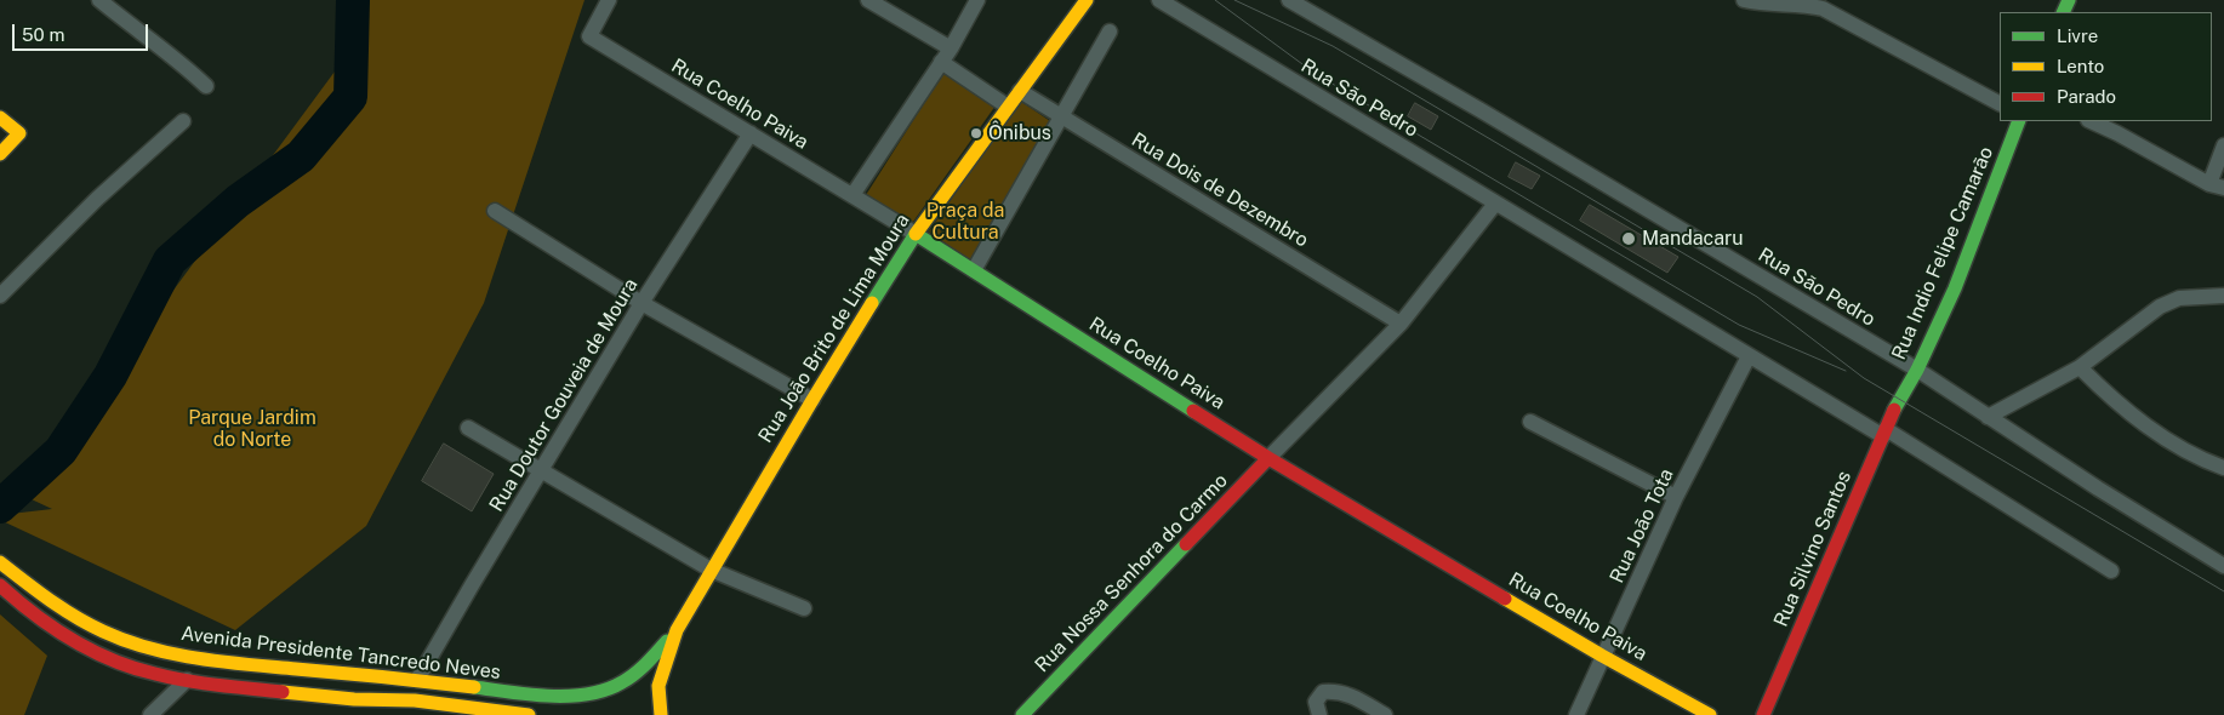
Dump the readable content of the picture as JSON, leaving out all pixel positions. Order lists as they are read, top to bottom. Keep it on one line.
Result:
{"streets":{"main road":["Rua Coelho Paiva","Rua Indio Felipe Camarão","Rua João Brito de Lima Moura","Rua Silvino Santos","Rua Nossa Senhora do Carmo","Avenida Presidente Tancredo Neves"],"street":["Rua São Pedro","Rua Dois de Dezembro","Rua Doutor Gouveia de Moura","Rua João Tota"]},"crossings":[["Rua São Pedro","Rua Indio Felipe Camarão"],["Rua São Pedro","Rua João Tota"],["Rua São Pedro","Rua Silvino Santos"],["Rua Coelho Paiva","Rua João Brito de Lima Moura"],["Rua Coelho Paiva","Rua Doutor Gouveia de Moura"],["Rua Coelho Paiva","Rua João Tota"],["Rua Coelho Paiva","Rua Nossa Senhora do Carmo"],["Rua Dois de Dezembro","Rua João Brito de Lima Moura"],["Rua Indio Felipe Camarão","Rua Silvino Santos"],["Rua João Brito de Lima Moura","Avenida Presidente Tancredo Neves"],["Rua Doutor Gouveia de Moura","Avenida Presidente Tancredo Neves"]],"parks":["Praça da Cultura","Parque Jardim do Norte"],"places":["Ônibus","Mandacaru"],"legend":["Livre","Lento","Parado"],"scale_bar":"50 m"}
